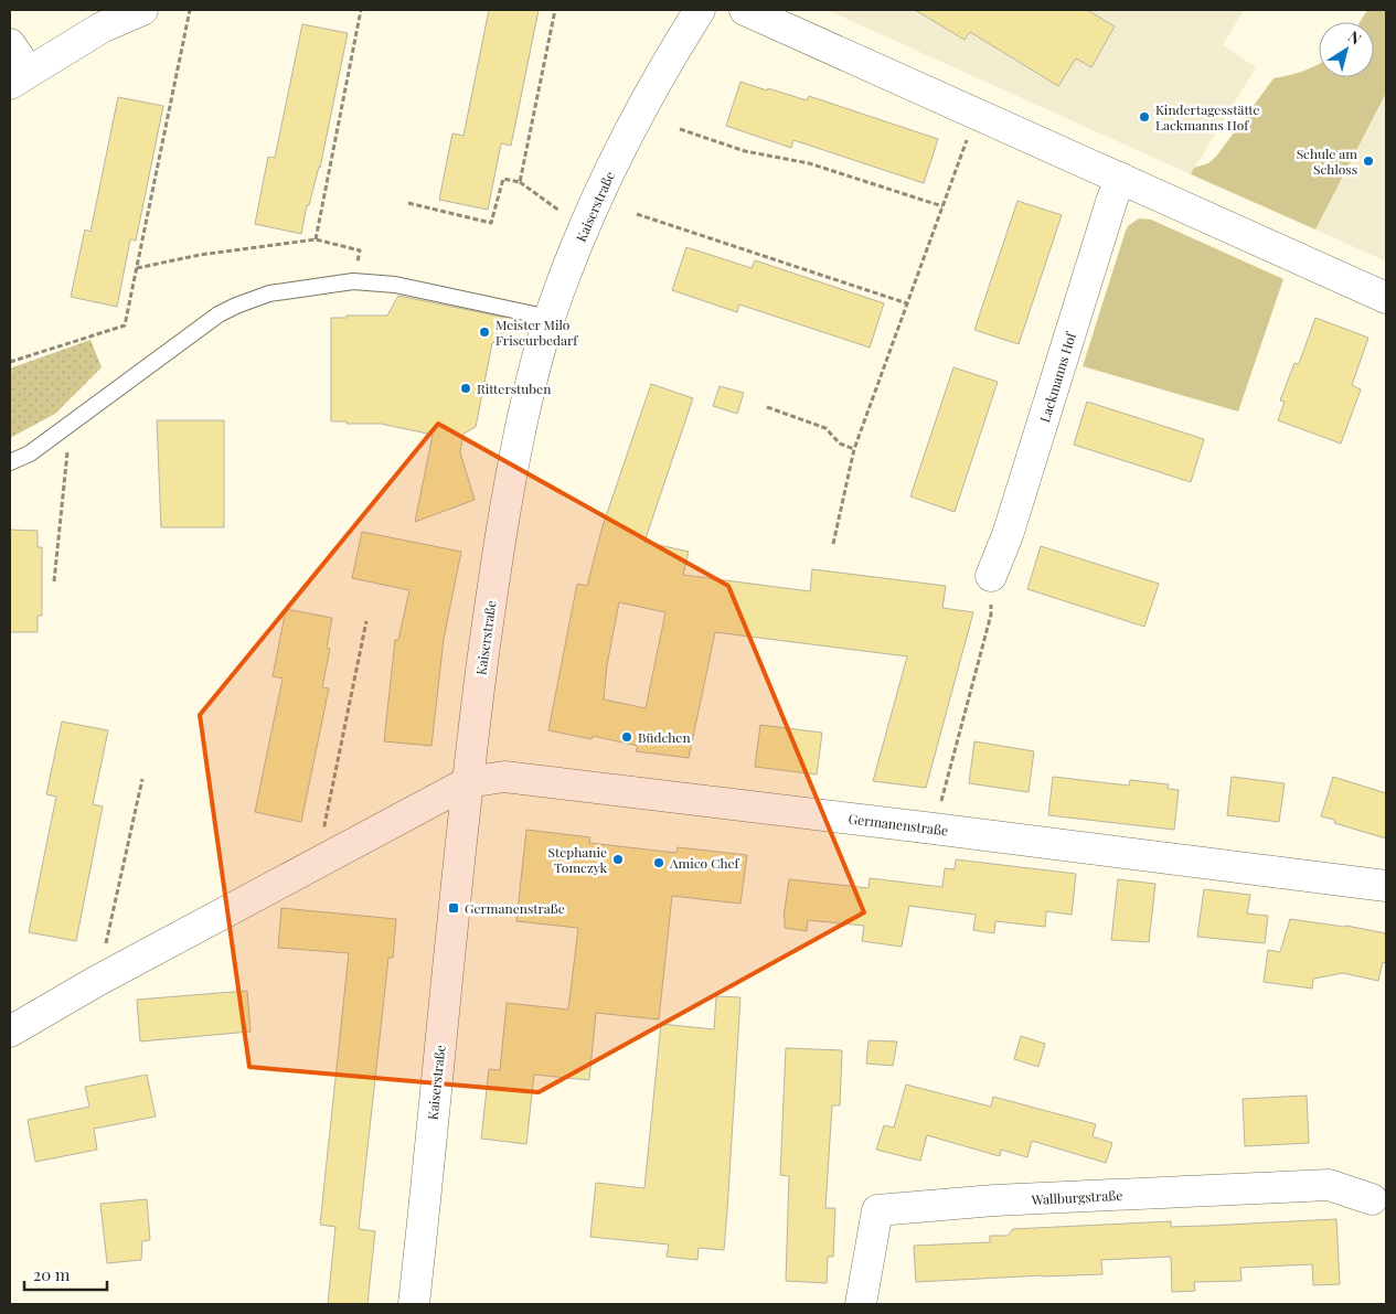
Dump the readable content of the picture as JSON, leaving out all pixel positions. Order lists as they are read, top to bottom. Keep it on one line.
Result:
{"streets":{"street":["Kaiserstraße","Lackmanns Hof","Germanenstraße","Wallburgstraße"]},"crossings":[["Kaiserstraße","Germanenstraße"]],"places":{"other":["Kindertagesstätte Lackmanns Hof","Schule am Schloss","Meister Milo Friseurbedarf","Ritterstuben","Büdchen","Stephanie Tomczyk","Amico Chef"],"transit":["Germanenstraße"]},"scale_bar":"20 m","north":"top right"}
